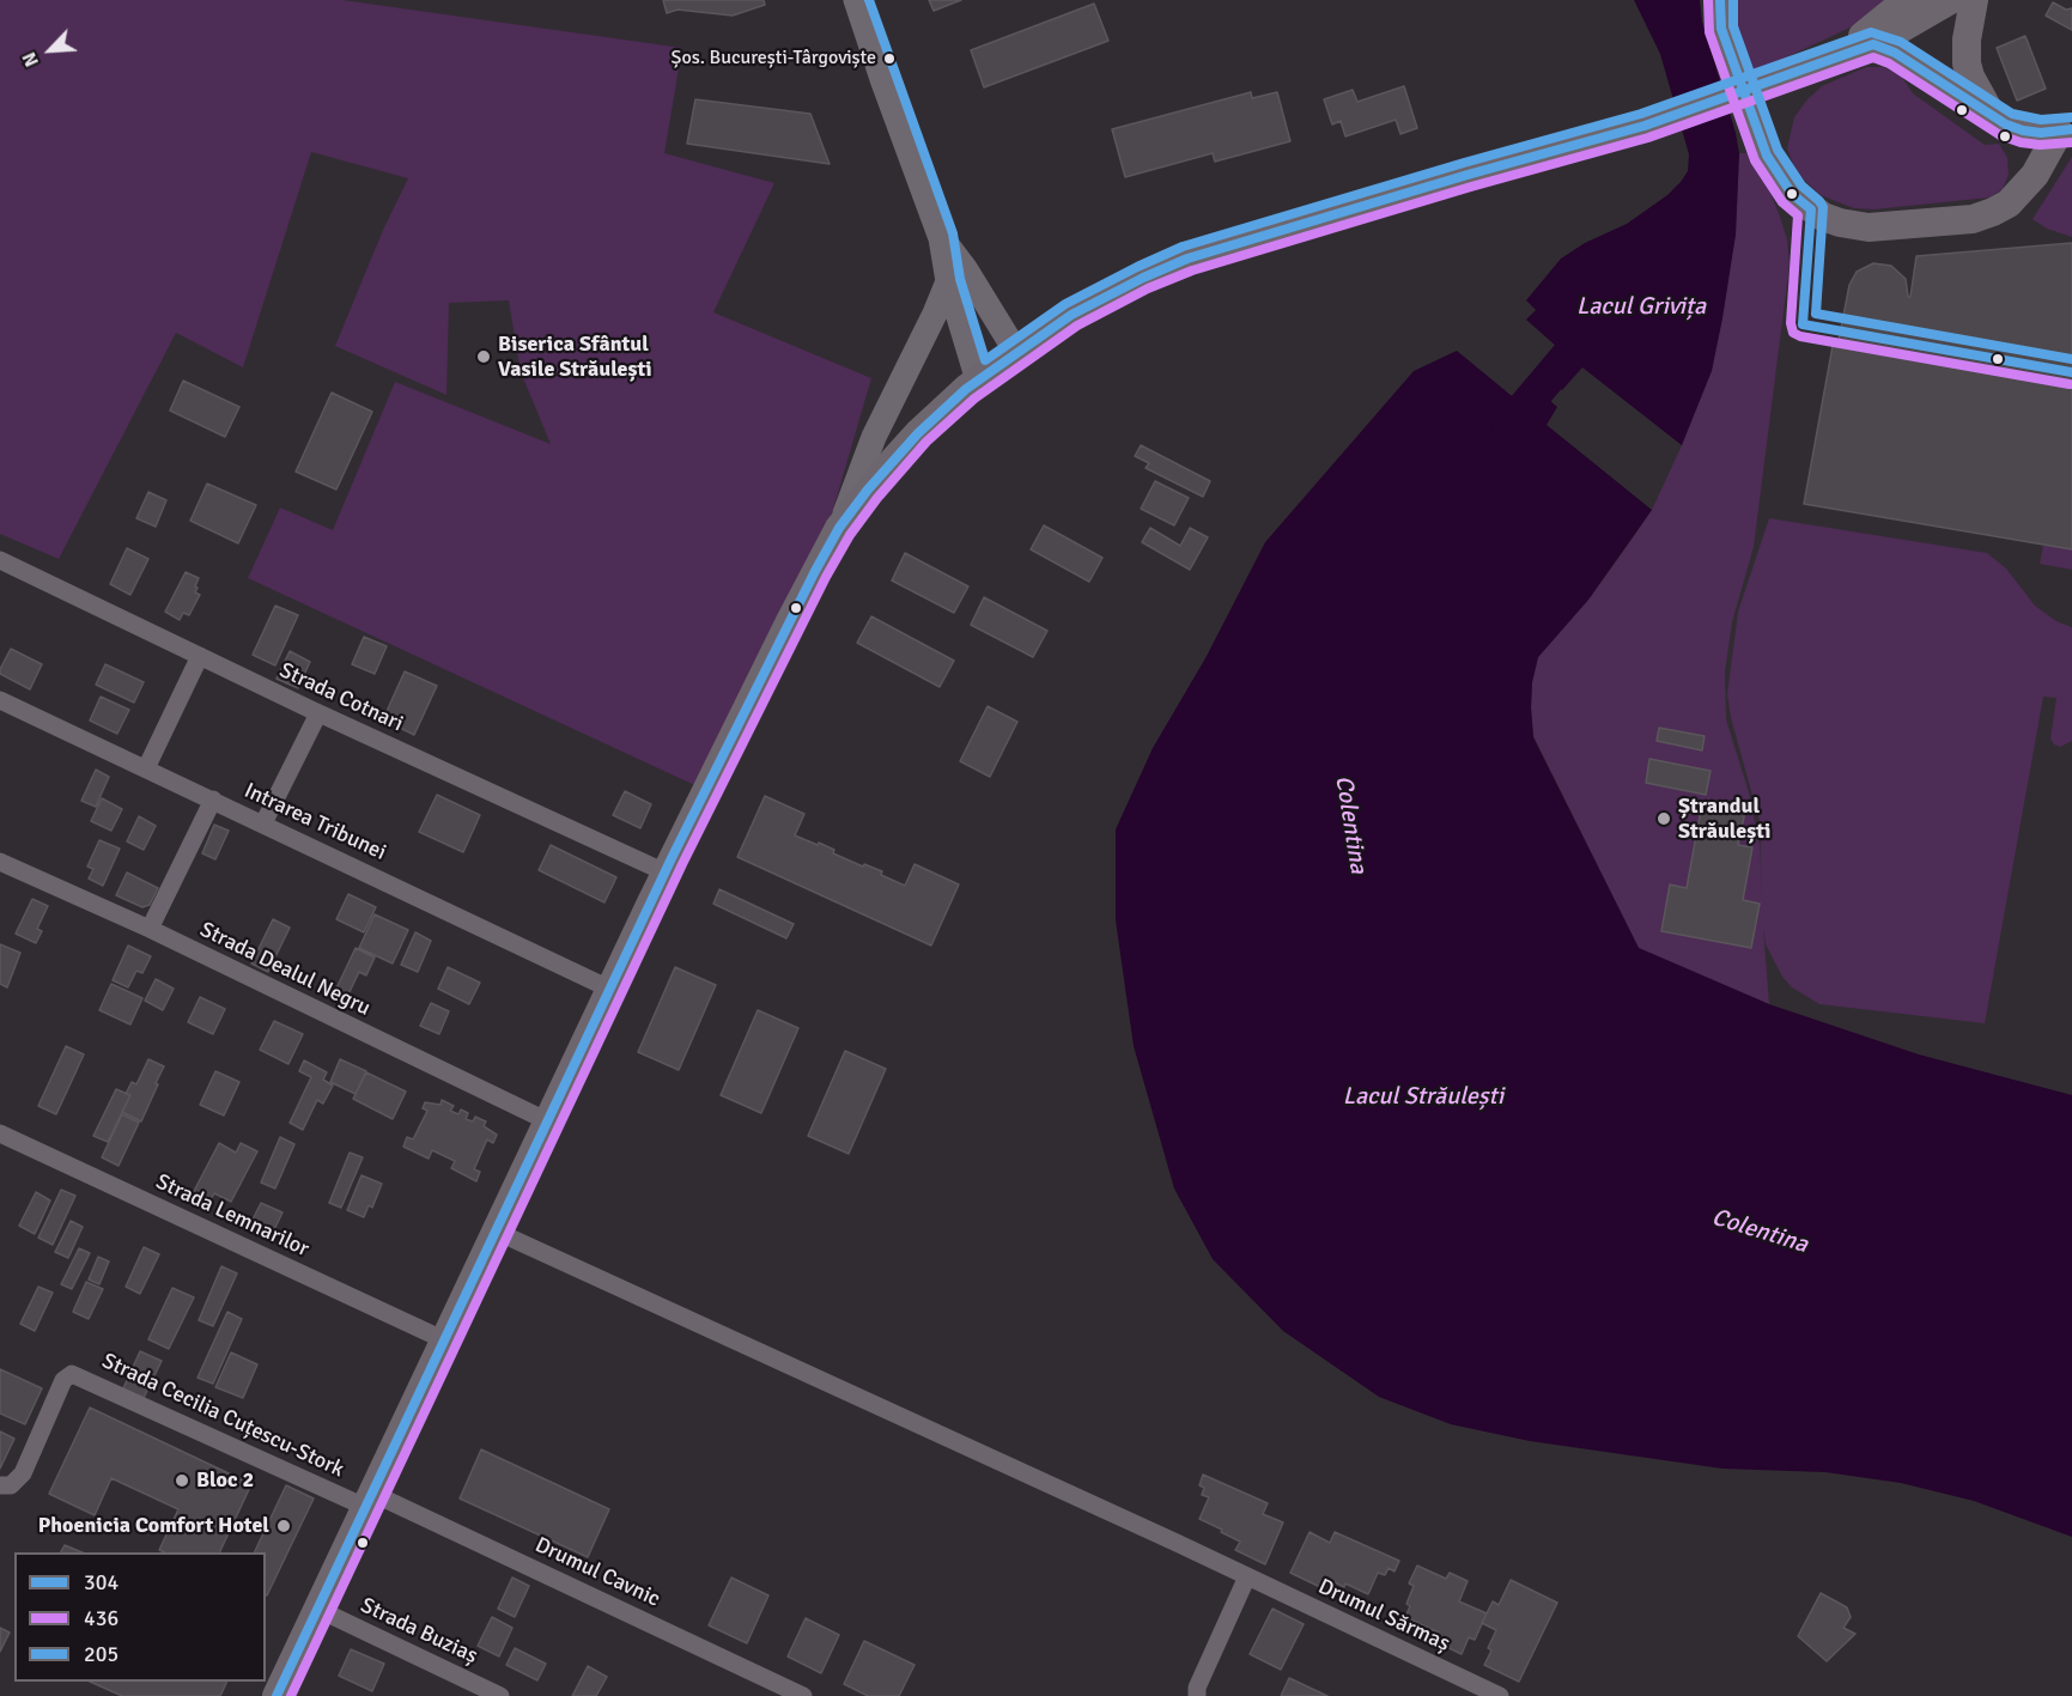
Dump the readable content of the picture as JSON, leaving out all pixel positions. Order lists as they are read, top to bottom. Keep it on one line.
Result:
{"streets":{"street":["Strada Cotnari","Intrarea Tribunei","Strada Dealul Negru","Strada Lemnarilor","Strada Cecilia Cuțescu-Stork","Drumul Cavnic","Drumul Sărmaș","Strada Buziaș"]},"crossings":[["Strada Cecilia Cuțescu-Stork","Drumul Cavnic"]],"water":["Lacul Grivița","Colentina","Lacul Străulești"],"places":["Șos. București-Târgoviște","Biserica Sfântul Vasile Străulești","Ștrandul Străulești","Bloc 2","Phoenicia Comfort Hotel"],"lines":["transit line 304","transit line 436","transit line 205"],"legend":["304","436","205"],"north":"bottom left"}
